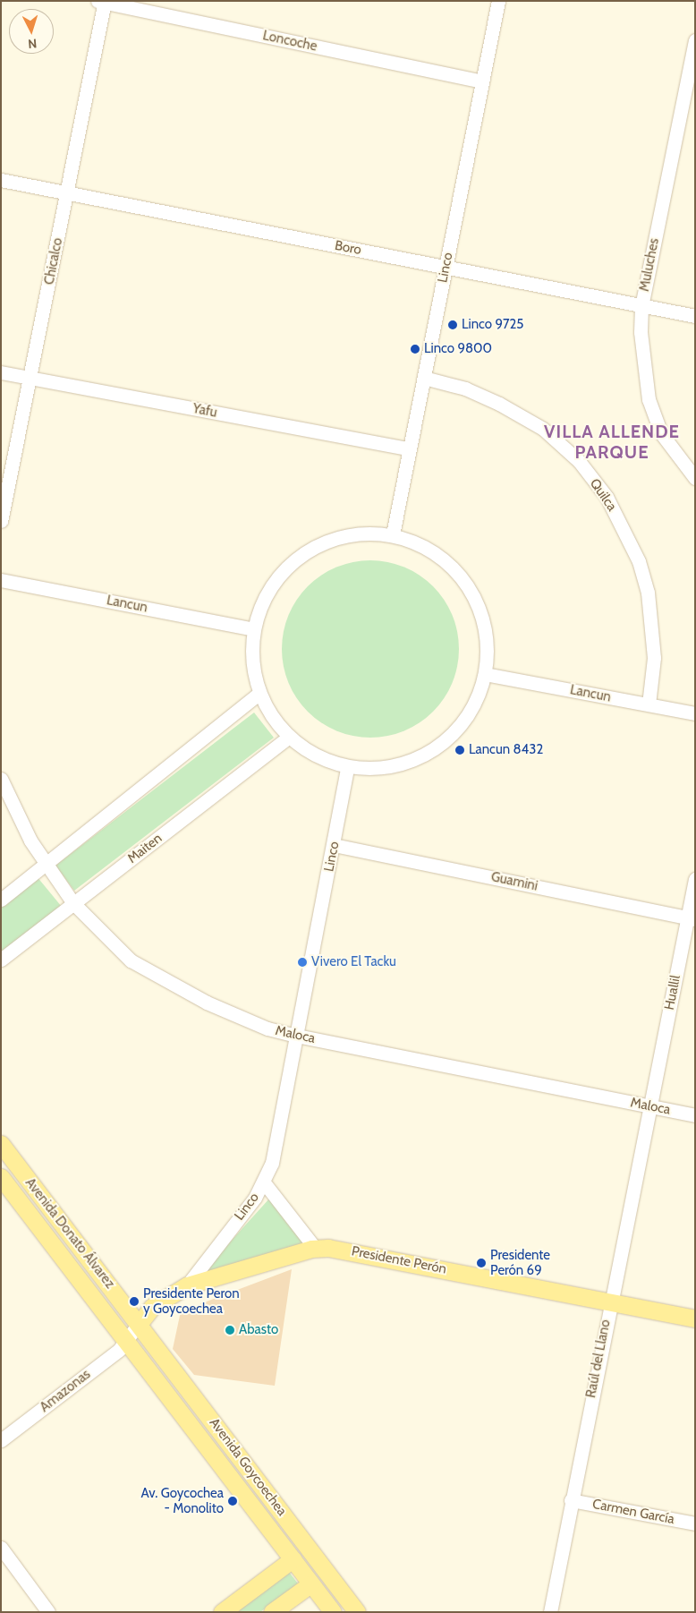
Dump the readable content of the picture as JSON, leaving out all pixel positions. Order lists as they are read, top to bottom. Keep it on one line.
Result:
{"streets":{"main road":["Avenida Donato Álvarez","Presidente Perón","Avenida Goycoechea"],"street":["Loncoche","Boro","Chicalco","Muluches","Linco","Yafu","Quilca","Lancun","Maiten","Guamini","Huallil","Maloca","Raúl del Llano","Amazonas","Carmen García"]},"crossings":[["Loncoche","Chicalco"],["Loncoche","Linco"],["Boro","Chicalco"],["Boro","Muluches"],["Boro","Linco"],["Chicalco","Yafu"],["Linco","Yafu"],["Linco","Quilca"],["Linco","Guamini"],["Linco","Maloca"],["Linco","Presidente Perón"],["Quilca","Lancun"],["Maiten","Maloca"],["Guamini","Huallil"],["Huallil","Maloca"],["Huallil","Raúl del Llano"],["Maloca","Raúl del Llano"],["Avenida Donato Álvarez","Presidente Perón"],["Avenida Donato Álvarez","Amazonas"],["Avenida Donato Álvarez","Avenida Goycoechea"],["Presidente Perón","Raúl del Llano"],["Presidente Perón","Amazonas"],["Presidente Perón","Avenida Goycoechea"],["Raúl del Llano","Carmen García"],["Amazonas","Avenida Goycoechea"]],"districts":["VILLA ALLENDE PARQUE"],"places":["Linco 9725","Linco 9800","Lancun 8432","Vivero El Tacku","Presidente Perón 69","Presidente Peron y Goycoechea","Abasto","Av. Goycochea - Monolito"],"north":"bottom"}
